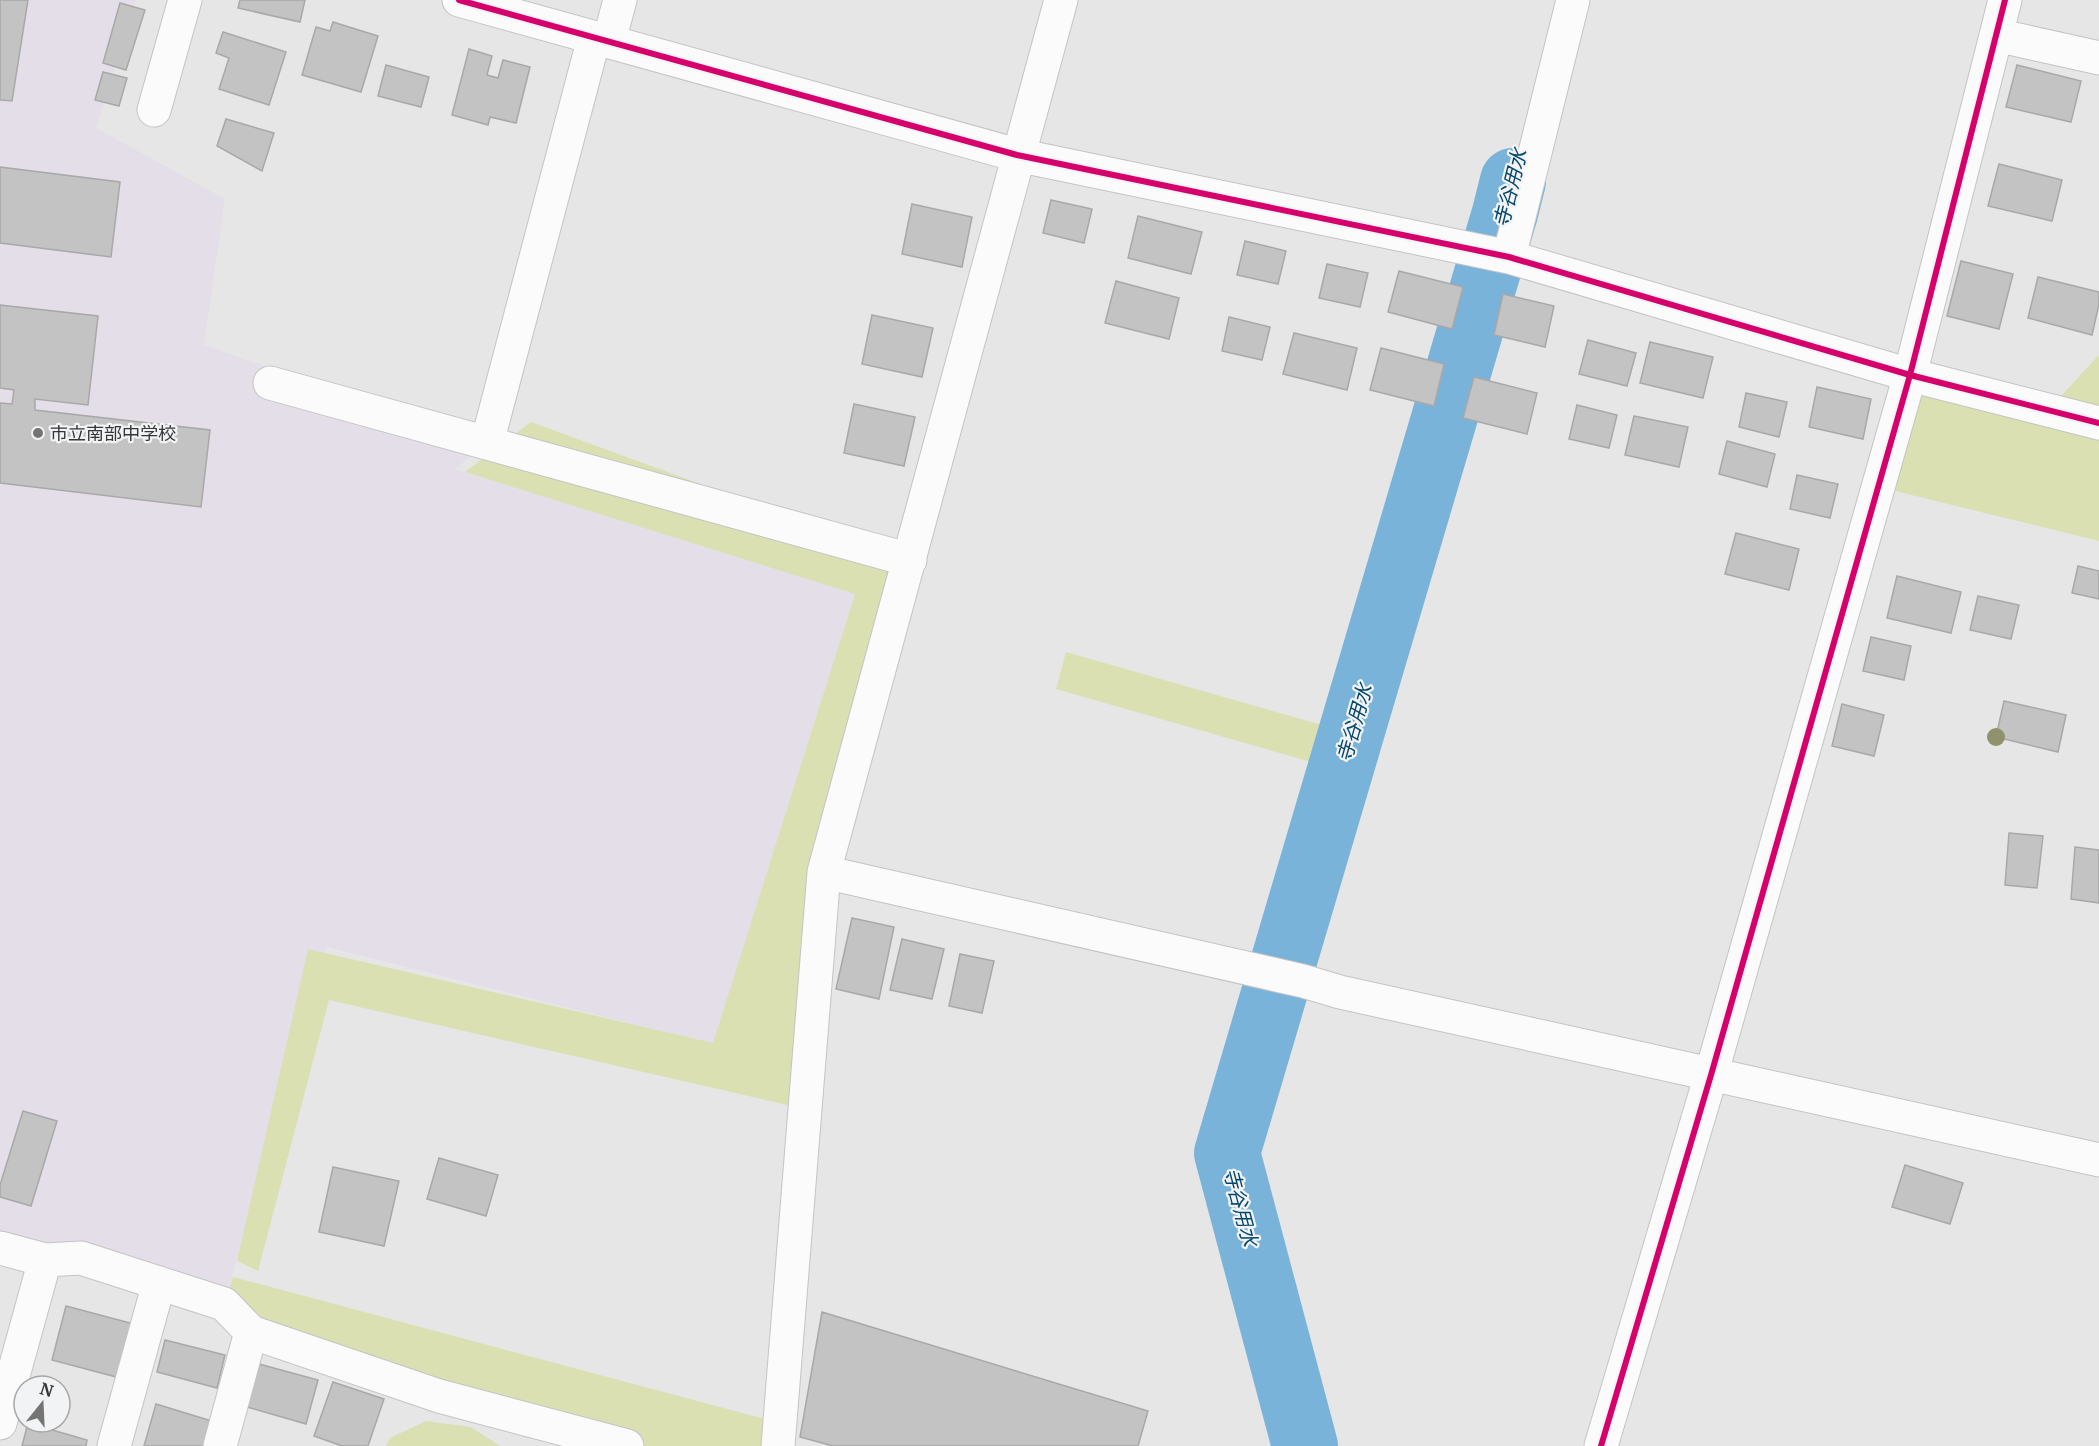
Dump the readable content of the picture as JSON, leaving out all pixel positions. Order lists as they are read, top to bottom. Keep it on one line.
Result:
{"water":["寺谷用水"],"places":["市立南部中学校"],"north":"top"}
